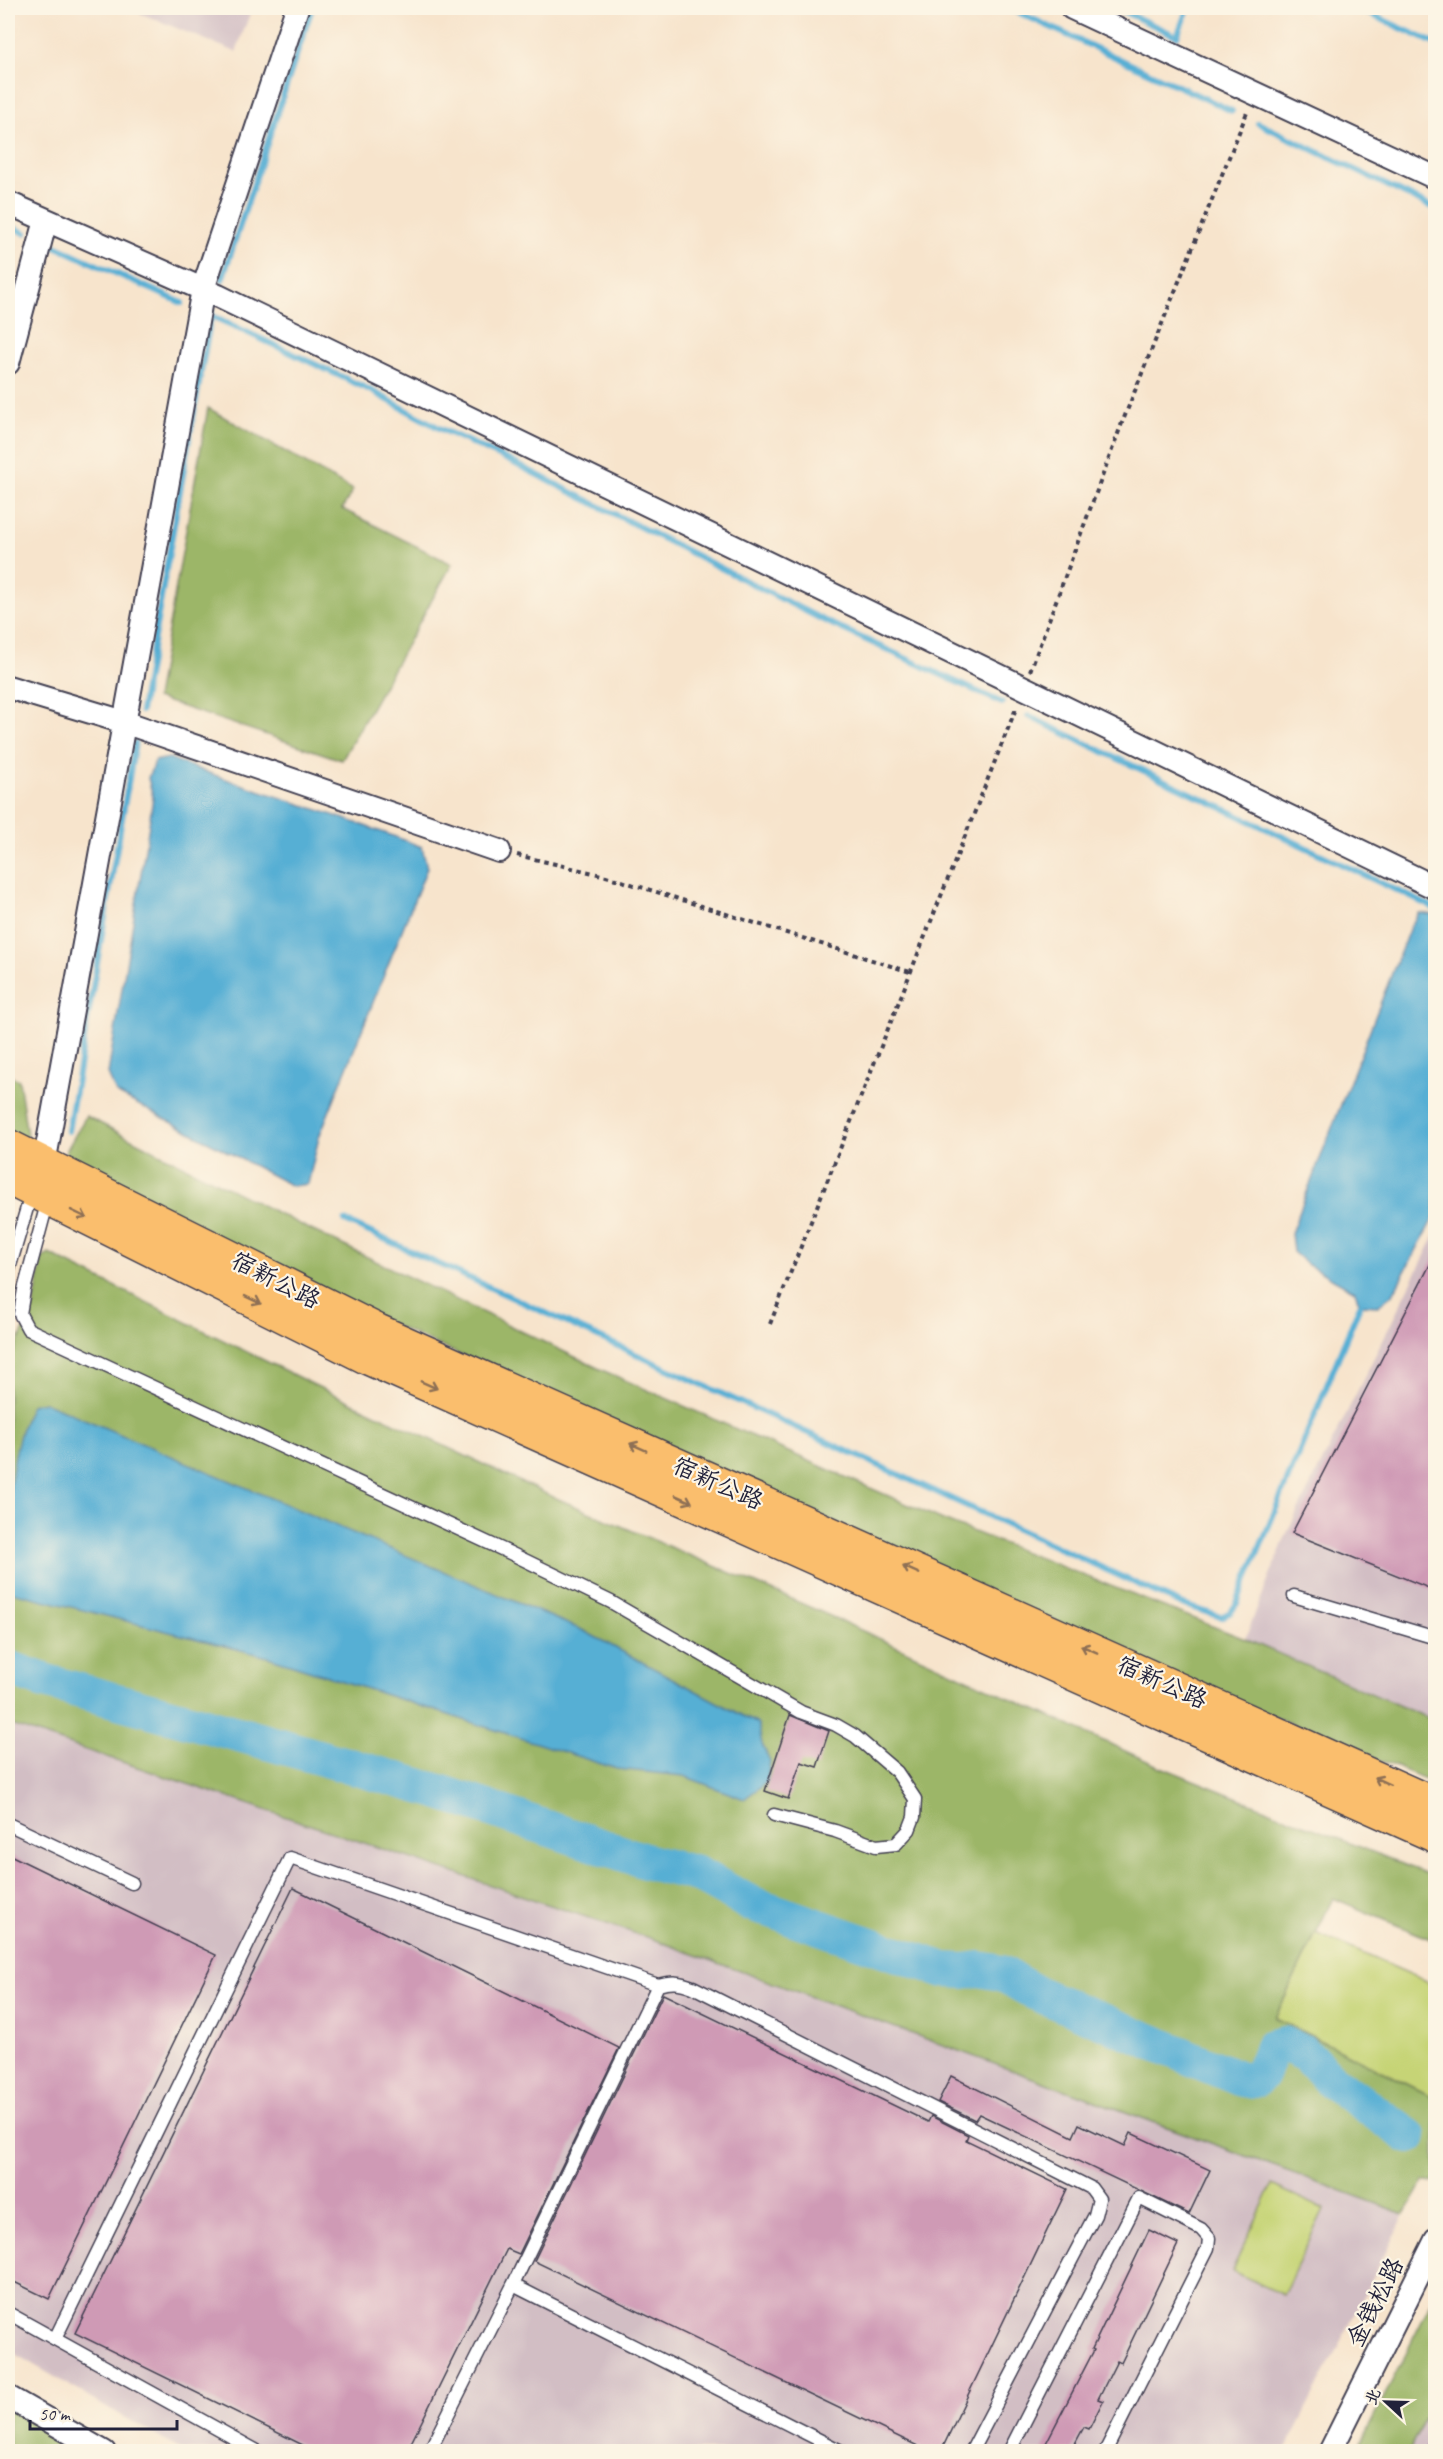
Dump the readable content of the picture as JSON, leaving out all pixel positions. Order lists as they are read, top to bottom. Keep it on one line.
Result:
{"streets":{"highway":["宿新公路"],"street":["金钱松路"]},"scale_bar":"50 m","north":"left"}
